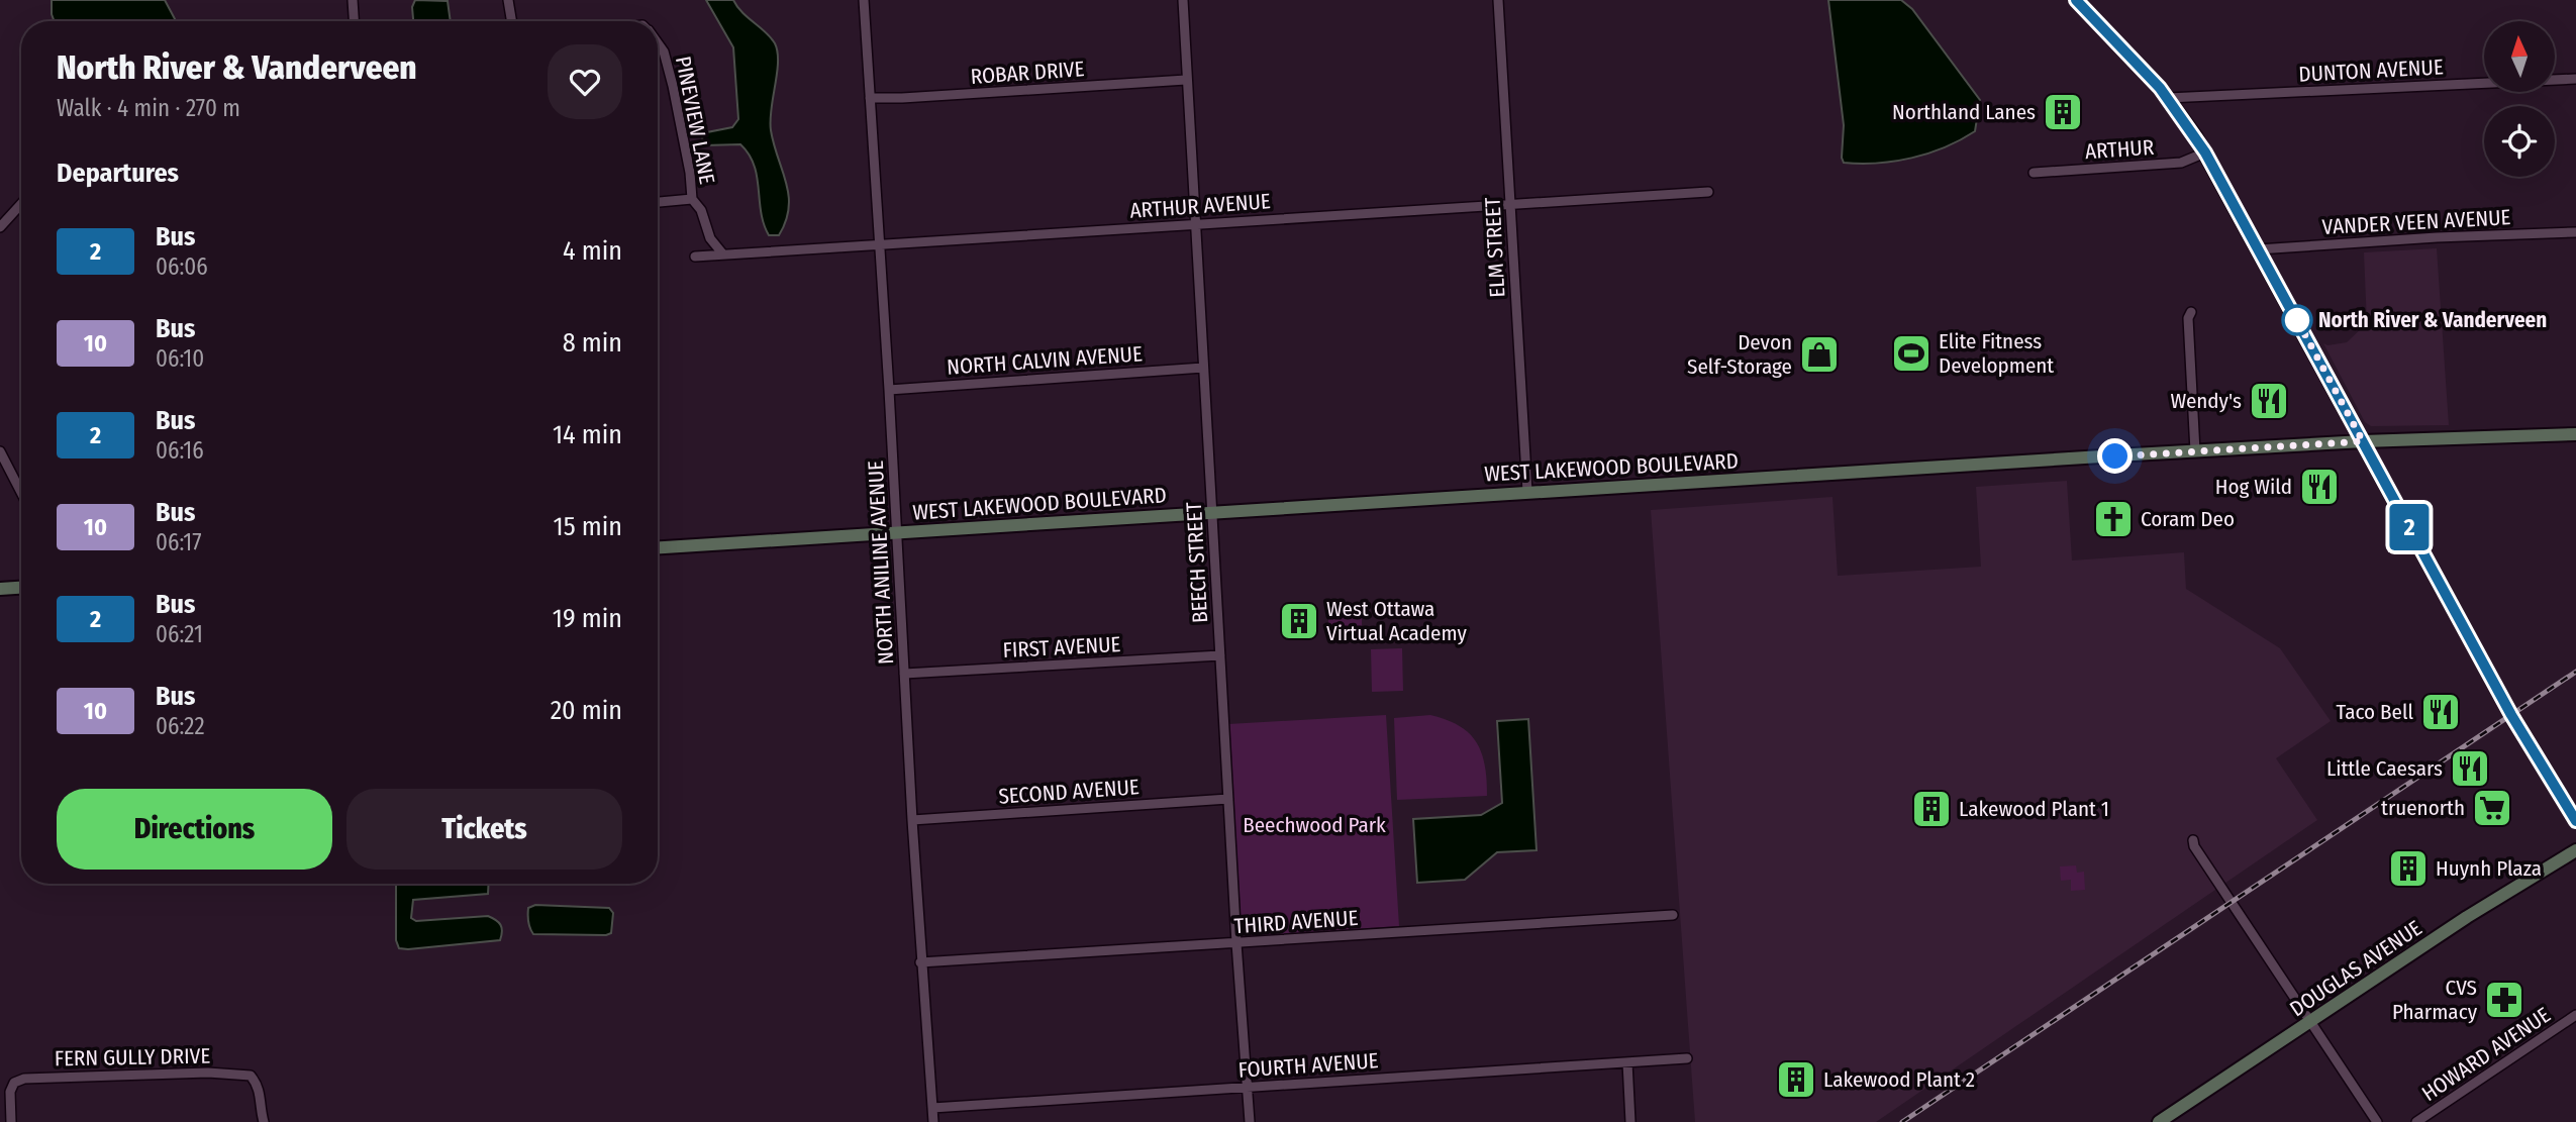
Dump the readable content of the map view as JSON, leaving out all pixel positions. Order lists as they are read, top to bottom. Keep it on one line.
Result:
{"streets":{"street":["DUNTON AVENUE","ROBAR DRIVE","PINEVIEW LANE","ARTHUR","ARTHUR AVENUE","VANDER VEEN AVENUE","ELM STREET","NORTH CALVIN AVENUE","WEST LAKEWOOD BOULEVARD","NORTH ANILINE AVENUE","BEECH STREET","FIRST AVENUE","SECOND AVENUE","THIRD AVENUE","DOUGLAS AVENUE","HOWARD AVENUE","FERN GULLY DRIVE","FOURTH AVENUE"]},"crossings":[["ROBAR DRIVE","NORTH ANILINE AVENUE"],["ROBAR DRIVE","BEECH STREET"],["PINEVIEW LANE","ARTHUR AVENUE"],["ARTHUR AVENUE","ELM STREET"],["ARTHUR AVENUE","NORTH ANILINE AVENUE"],["ARTHUR AVENUE","BEECH STREET"],["ELM STREET","WEST LAKEWOOD BOULEVARD"],["NORTH CALVIN AVENUE","NORTH ANILINE AVENUE"],["NORTH CALVIN AVENUE","BEECH STREET"],["WEST LAKEWOOD BOULEVARD","NORTH ANILINE AVENUE"],["WEST LAKEWOOD BOULEVARD","BEECH STREET"],["NORTH ANILINE AVENUE","FIRST AVENUE"],["NORTH ANILINE AVENUE","SECOND AVENUE"],["NORTH ANILINE AVENUE","THIRD AVENUE"],["NORTH ANILINE AVENUE","FOURTH AVENUE"],["BEECH STREET","FIRST AVENUE"],["BEECH STREET","SECOND AVENUE"],["BEECH STREET","THIRD AVENUE"],["BEECH STREET","FOURTH AVENUE"]],"parks":["Beechwood Park"],"places":{"building":["Northland Lanes","West Ottawa Virtual Academy","Lakewood Plant 1","Huynh Plaza","Lakewood Plant 2"],"other":["North River & Vanderveen"],"sports":["Elite Fitness Development"],"shop":["Devon Self-Storage"],"restaurant":["Wendy's","Hog Wild","Taco Bell","Little Caesars"],"church":["Coram Deo"],"supermarket":["truenorth"],"pharmacy":["CVS Pharmacy"]},"lines":["bus line 2"],"north":"top","page":{"on_map":"2","heading":[["North River & Vanderveen","Walk · 4 min · 270 m"],"Departures"],"list":[{"mark":"2","name":"Bus","note":"06:06","value":"4 min"},{"mark":"10","name":"Bus","note":"06:10","value":"8 min"},{"mark":"2","name":"Bus","note":"06:16","value":"14 min"},{"mark":"10","name":"Bus","note":"06:17","value":"15 min"},{"mark":"2","name":"Bus","note":"06:21","value":"19 min"},{"mark":"10","name":"Bus","note":"06:22","value":"20 min"}],"buttons":["Directions","Tickets"]}}
